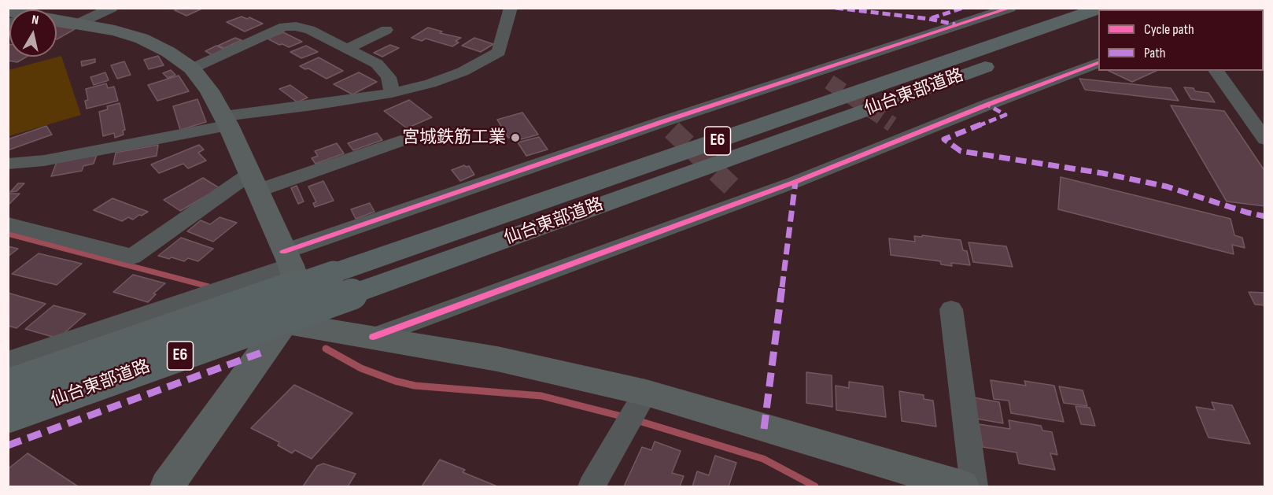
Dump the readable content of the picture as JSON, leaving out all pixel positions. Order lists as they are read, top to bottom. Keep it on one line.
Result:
{"streets":{"highway":["仙台東部道路","E6"]},"places":["宮城鉄筋工業"],"legend":["Cycle path","Path"],"north":"top"}
